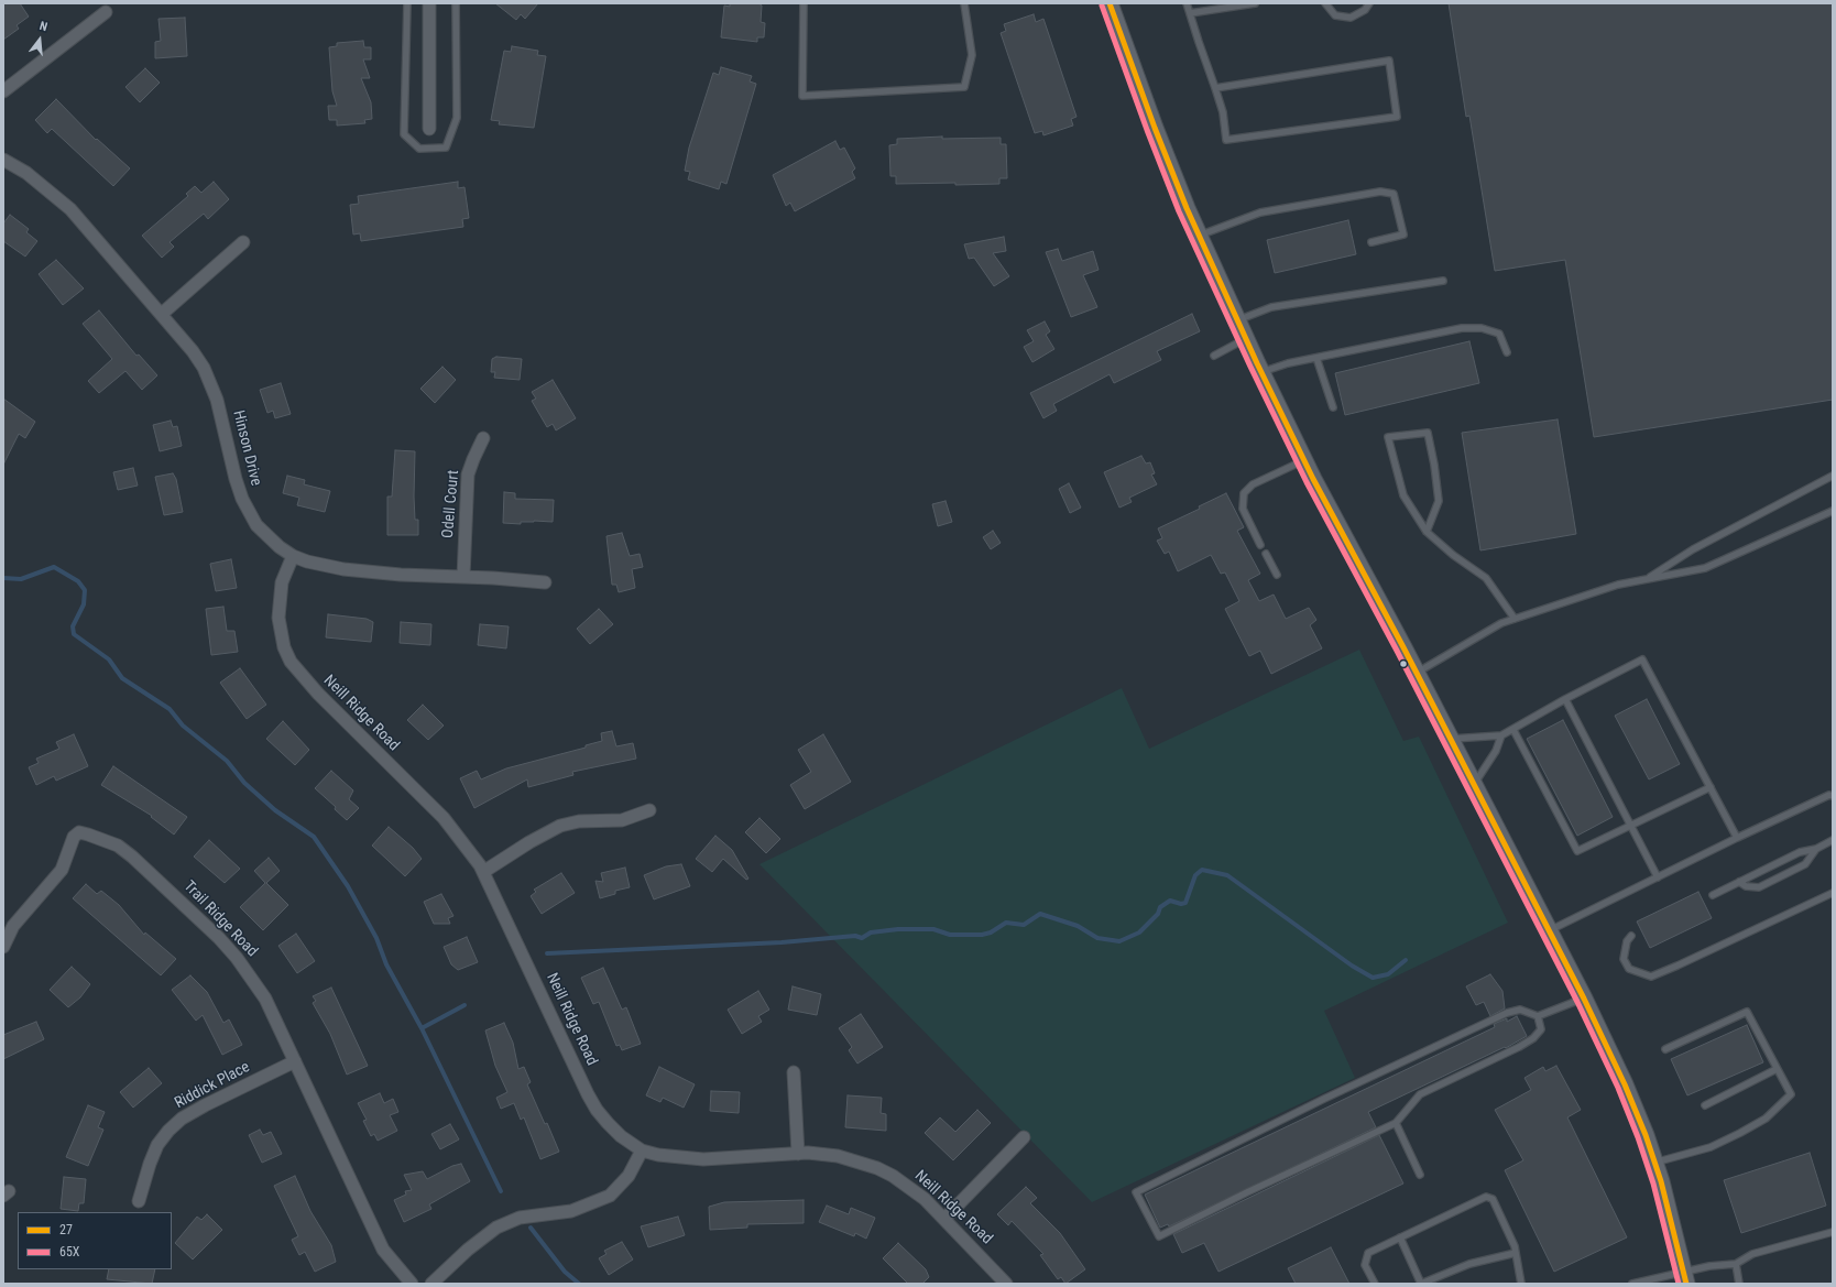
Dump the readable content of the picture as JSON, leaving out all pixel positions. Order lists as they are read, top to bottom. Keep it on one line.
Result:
{"streets":{"street":["Hinson Drive","Odell Court","Neill Ridge Road","Trail Ridge Road","Riddick Place"]},"crossings":[["Hinson Drive","Odell Court"],["Hinson Drive","Neill Ridge Road"],["Trail Ridge Road","Riddick Place"]],"lines":["transit line 27","transit line 65X"],"legend":["27","65X"],"north":"top"}
